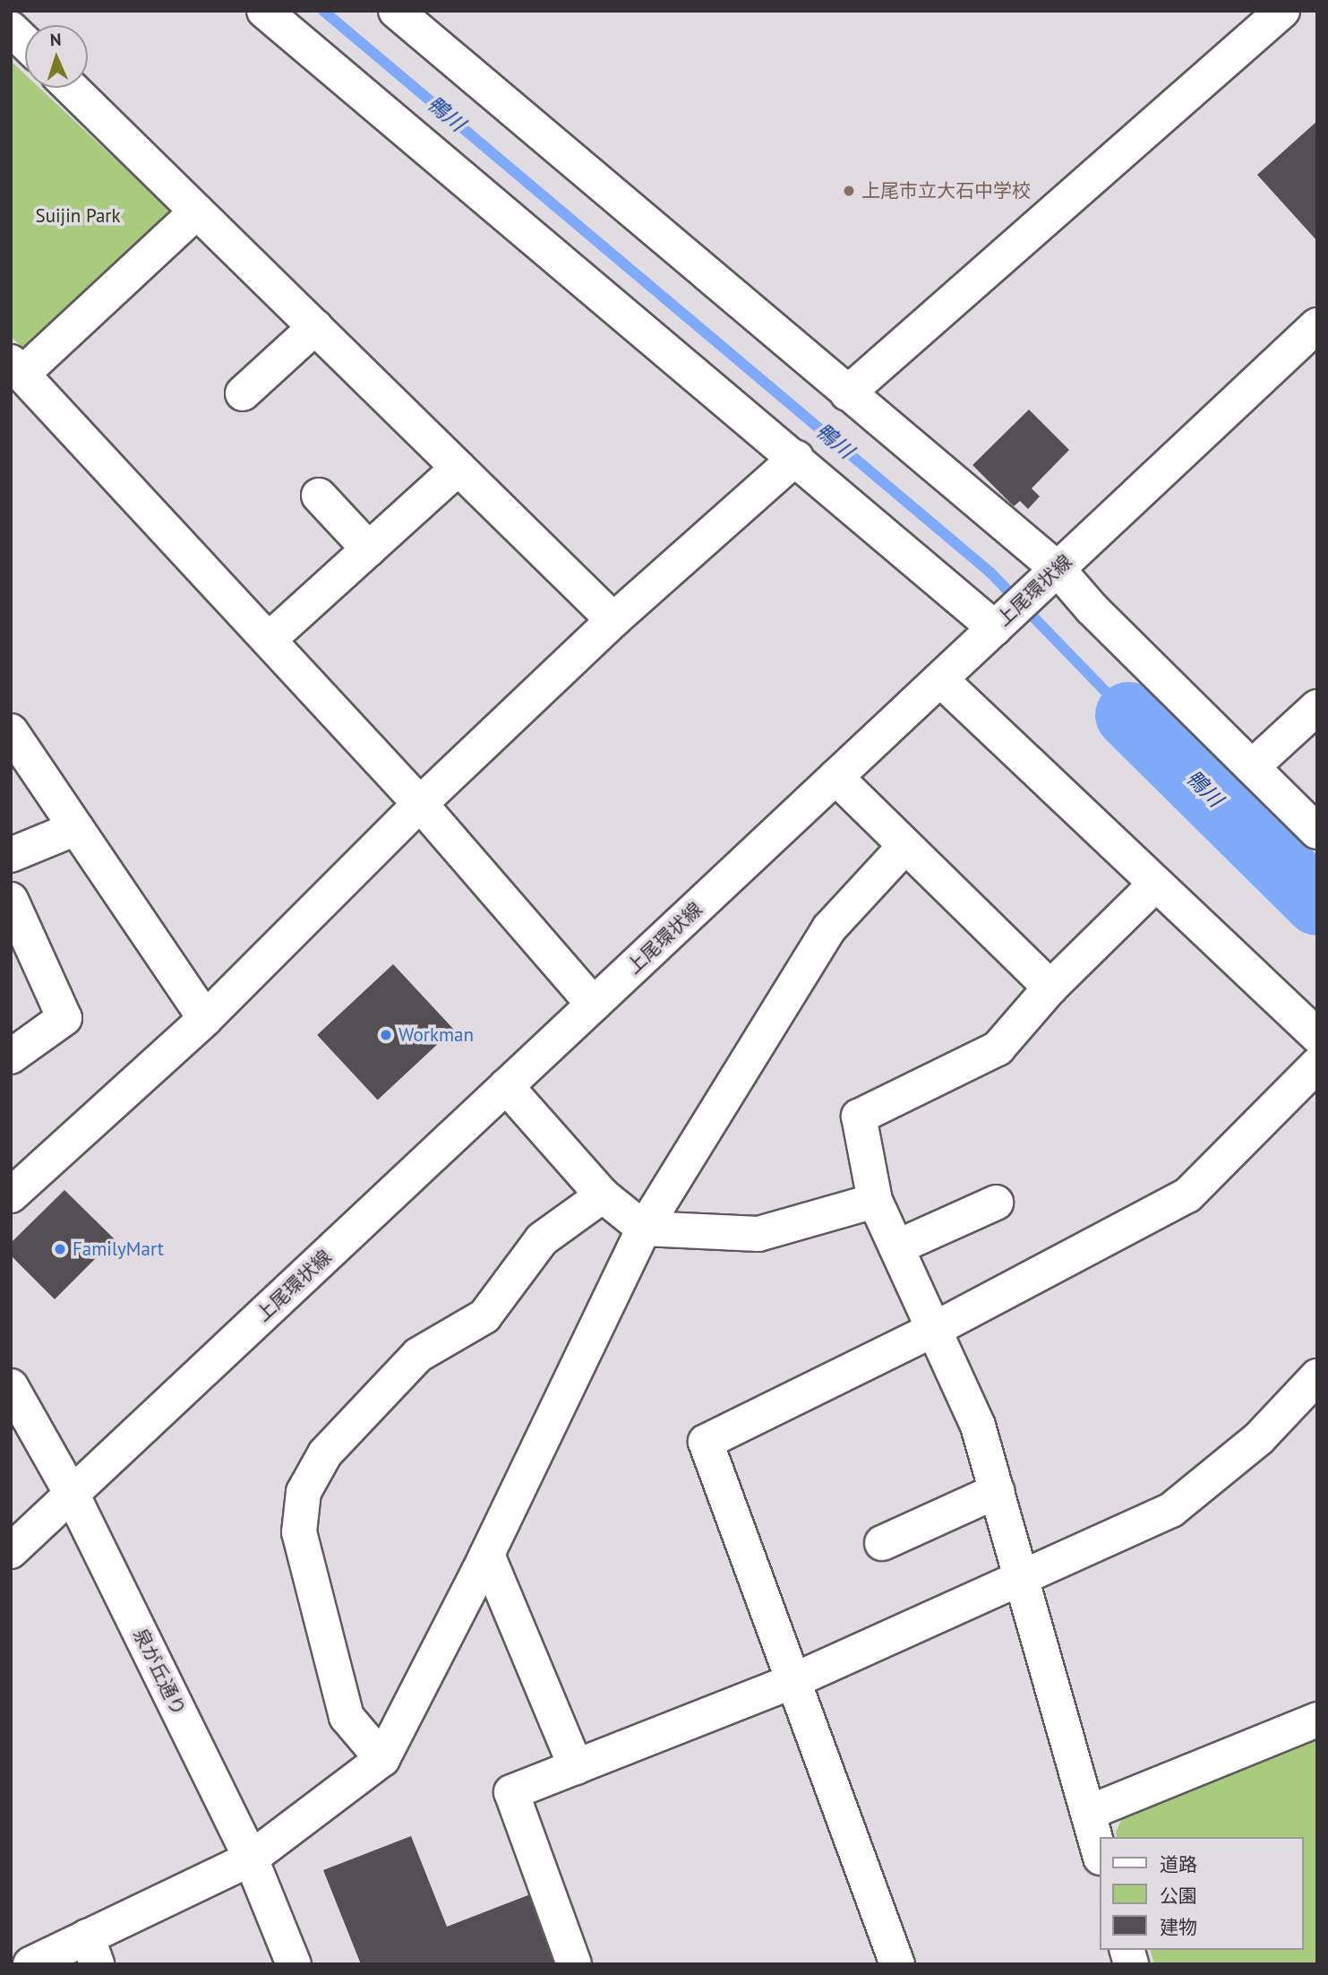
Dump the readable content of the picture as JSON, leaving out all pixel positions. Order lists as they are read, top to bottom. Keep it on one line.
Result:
{"streets":{"street":["上尾環状線","泉が丘通り"]},"crossings":[["上尾環状線","泉が丘通り"]],"water":["鴨川"],"parks":["Suijin Park"],"places":["上尾市立大石中学校","Workman","FamilyMart"],"legend":["道路","公園","建物"],"north":"top"}
